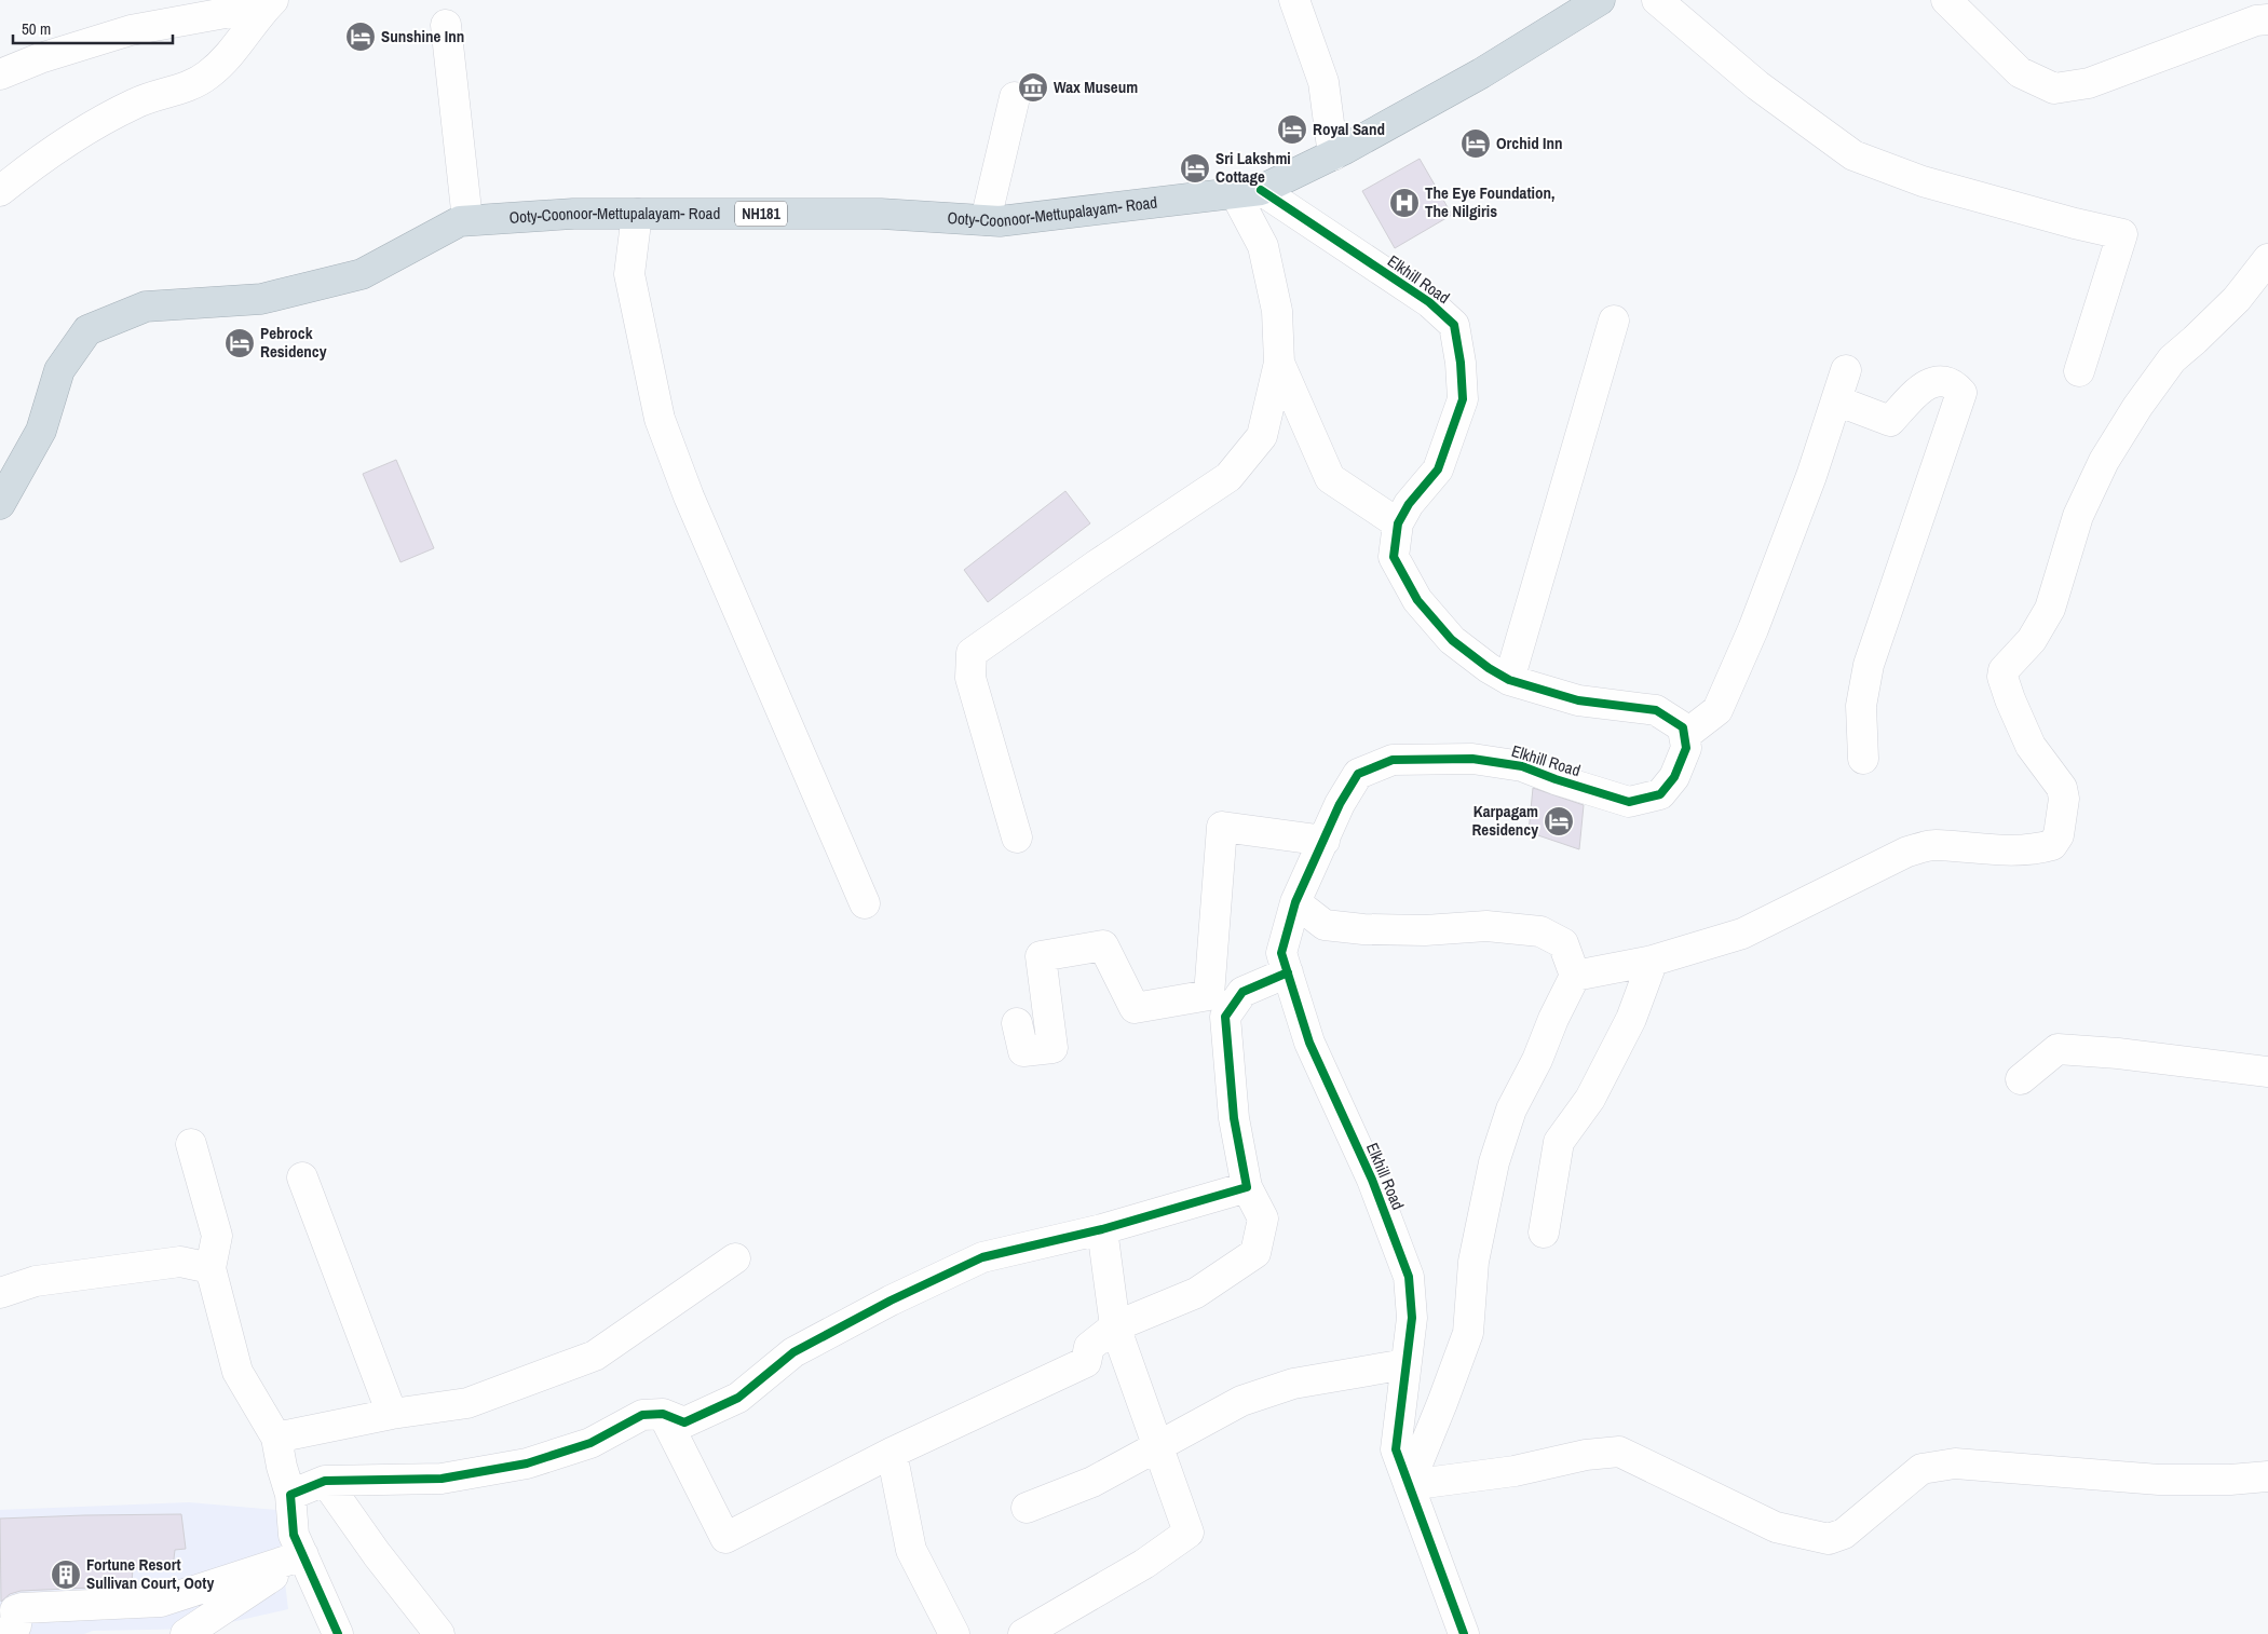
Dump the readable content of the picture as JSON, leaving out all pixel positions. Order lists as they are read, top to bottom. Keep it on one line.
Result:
{"streets":{"highway":["Ooty-Coonoor-Mettupalayam- Road","NH181"],"street":["Elkhill Road"]},"crossings":[["Ooty-Coonoor-Mettupalayam- Road","Elkhill Road"]],"places":{"hotel":["Sunshine Inn","Royal Sand","Orchid Inn","Sri Lakshmi Cottage","Pebrock Residency","Karpagam Residency"],"museum":["Wax Museum"],"hospital":["The Eye Foundation, The Nilgiris"],"building":["Fortune Resort Sullivan Court, Ooty"]},"scale_bar":"50 m"}
